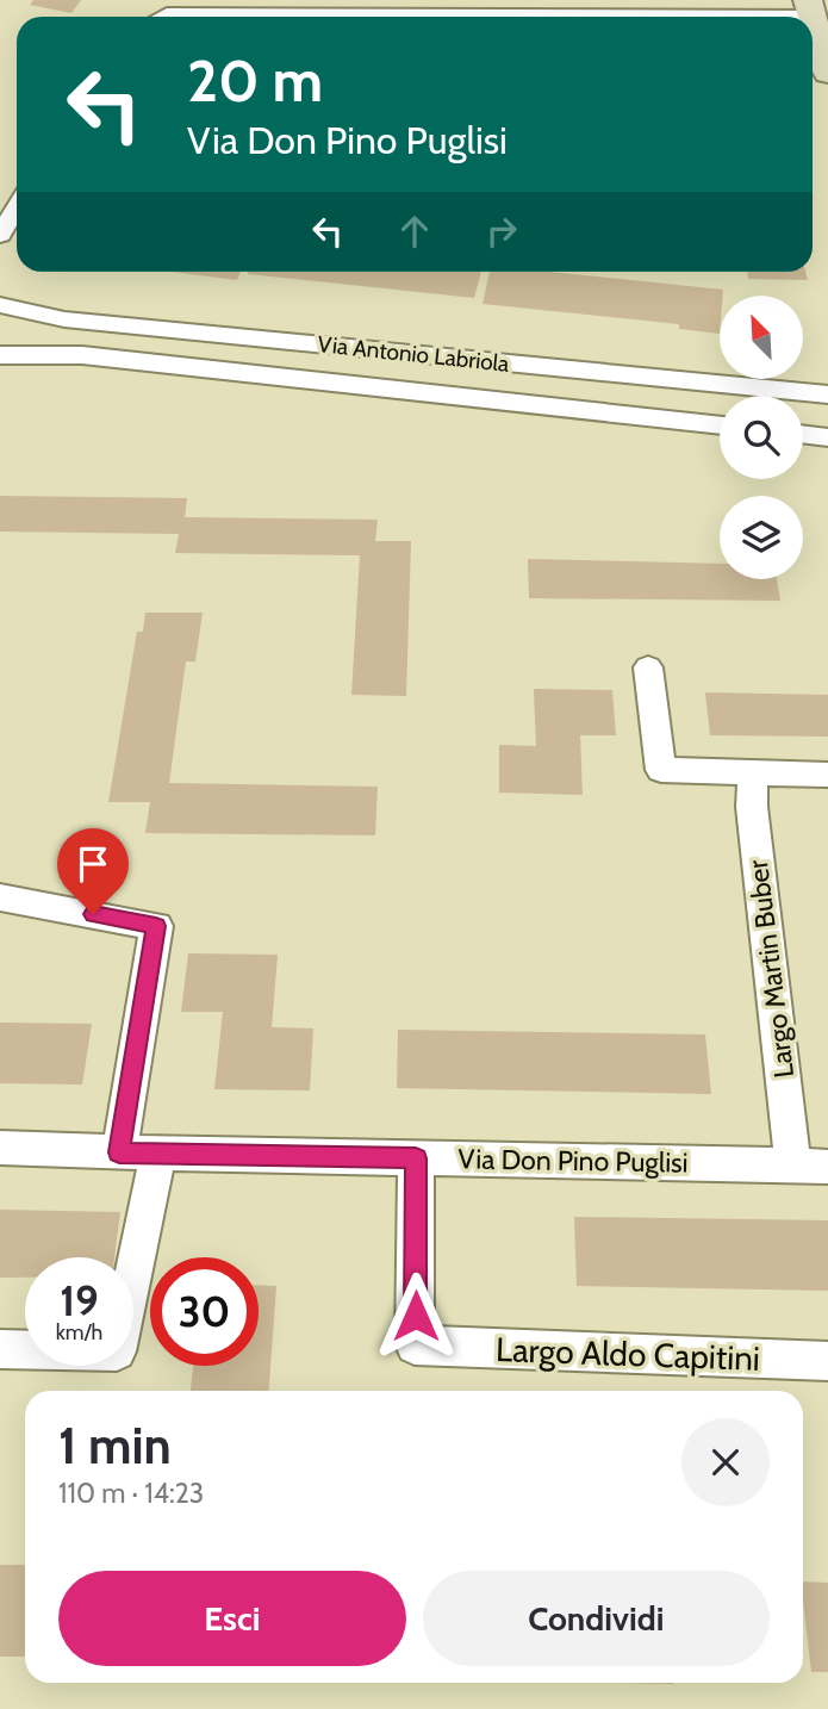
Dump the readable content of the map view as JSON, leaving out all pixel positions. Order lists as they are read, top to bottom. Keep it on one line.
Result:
{"streets":{"street":["Via Antonio Labriola","Largo Martin Buber","Via Don Pino Puglisi","Largo Aldo Capitini"]},"crossings":[["Largo Martin Buber","Via Don Pino Puglisi"],["Via Don Pino Puglisi","Largo Aldo Capitini"]],"north":"top left","page":{"turn":["20 m","Via Don Pino Puglisi"],"speed":"19 km/h","limit":"30","heading":["1 min","110 m · 14:23"],"buttons":["Esci","Condividi"]}}
